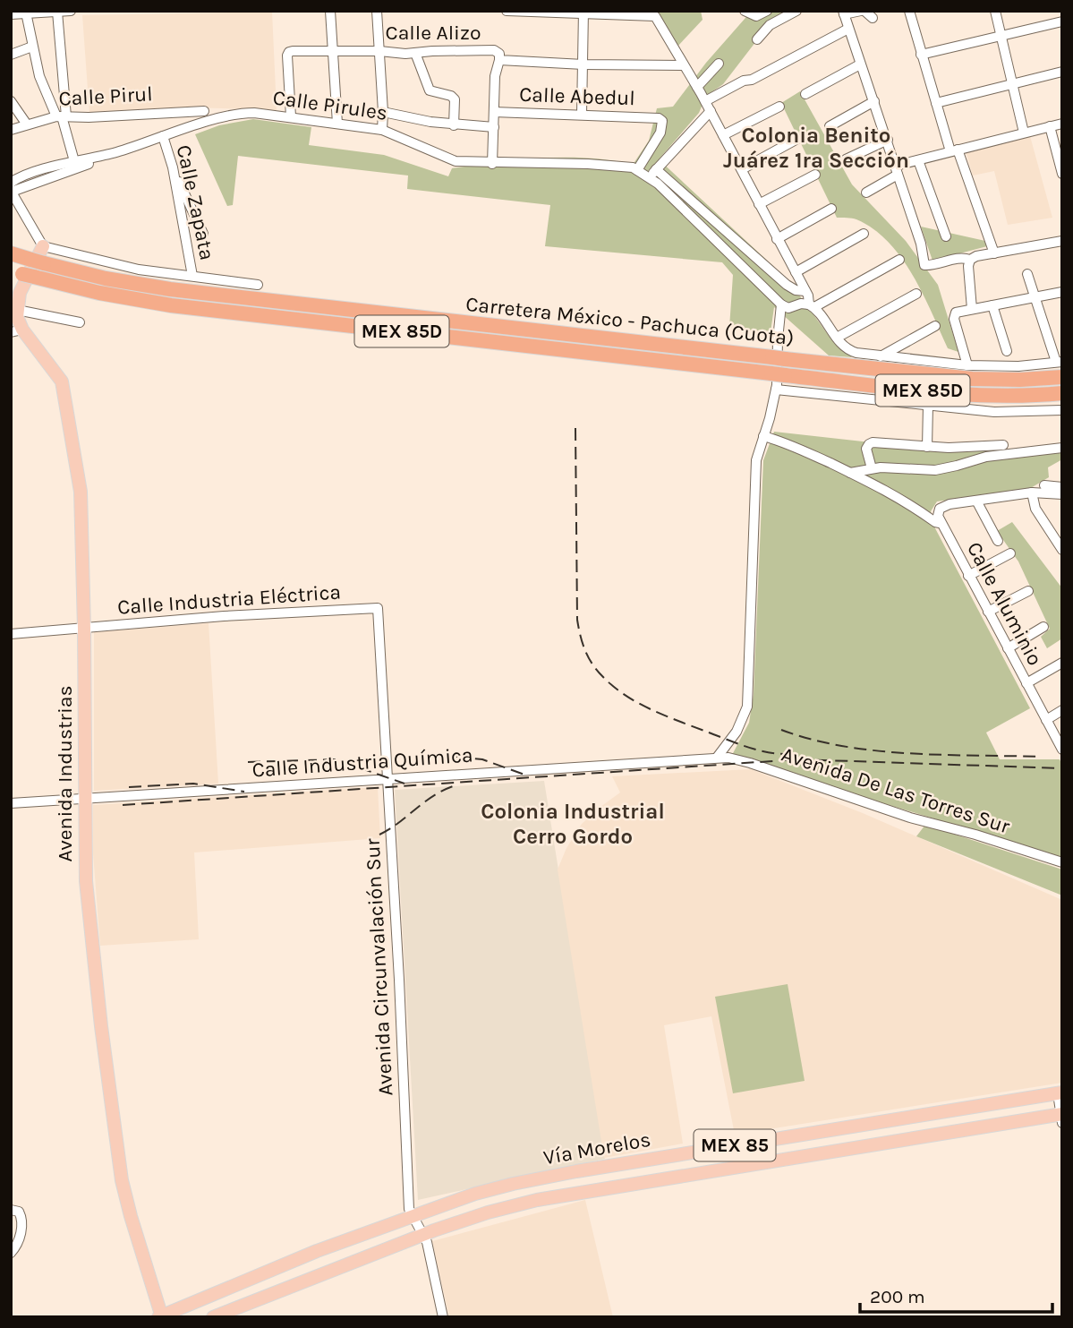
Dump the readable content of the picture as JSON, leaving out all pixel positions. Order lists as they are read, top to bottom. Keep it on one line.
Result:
{"streets":{"highway":["Carretera México - Pachuca (Cuota)","MEX 85D"],"main road":["Avenida Industrias","MEX 85","Vía Morelos"],"street":["Calle Alizo","Calle Pirul","Calle Abedul","Calle Pirules","Calle Zapata","Calle Industria Eléctrica","Calle Aluminio","Calle Industria Química","Avenida De Las Torres Sur","Avenida Circunvalación Sur"]},"crossings":[["Calle Alizo","Calle Pirules"],["Calle Abedul","Calle Pirules"],["Calle Pirules","Calle Zapata"],["Calle Industria Eléctrica","Avenida Industrias"],["Calle Industria Eléctrica","Avenida Circunvalación Sur"],["Calle Industria Química","Avenida Industrias"],["Calle Industria Química","Avenida De Las Torres Sur"],["Calle Industria Química","Avenida Circunvalación Sur"],["Avenida Industrias","Vía Morelos"],["Avenida Circunvalación Sur","Vía Morelos"]],"districts":["Colonia Benito Juárez 1ra Sección","Colonia Industrial Cerro Gordo"],"scale_bar":"200 m"}
